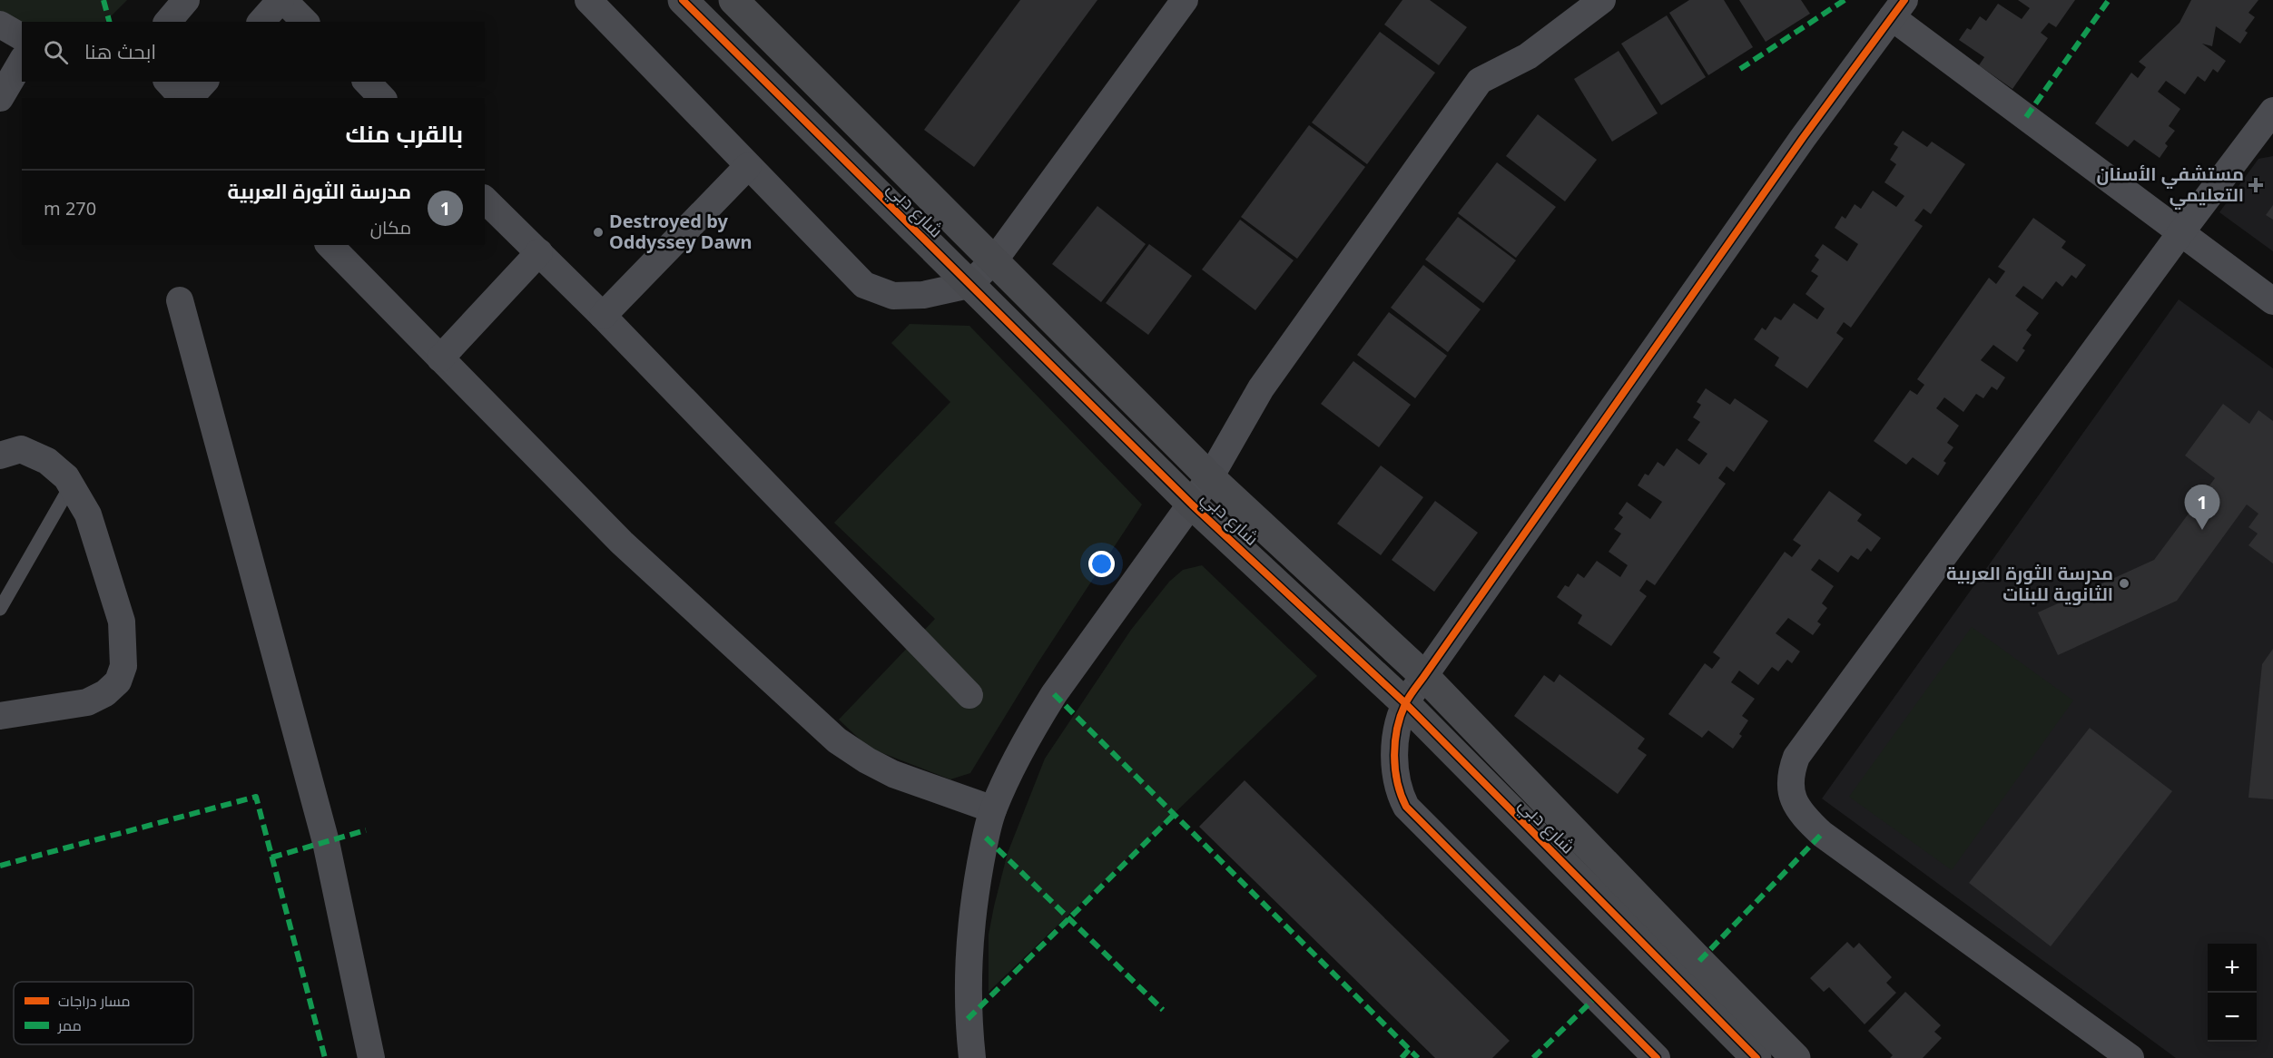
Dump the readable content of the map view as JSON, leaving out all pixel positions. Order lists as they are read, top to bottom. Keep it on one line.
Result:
{"streets":{"street":["شارع دبي"]},"places":{"health":["مستشفي الأسنان التعليمي"],"other":["Destroyed by Oddyssey Dawn","مدرسة الثورة العربية الثانوية للبنات"]},"legend":["مسار دراجات","ممر"],"page":{"search":"ابحث هنا","heading":"بالقرب منك","list":[{"mark":"1","name":"مدرسة الثورة العربية","note":"مكان","value":"270 m"}],"pins":"1","map_buttons":["+","−"]}}
